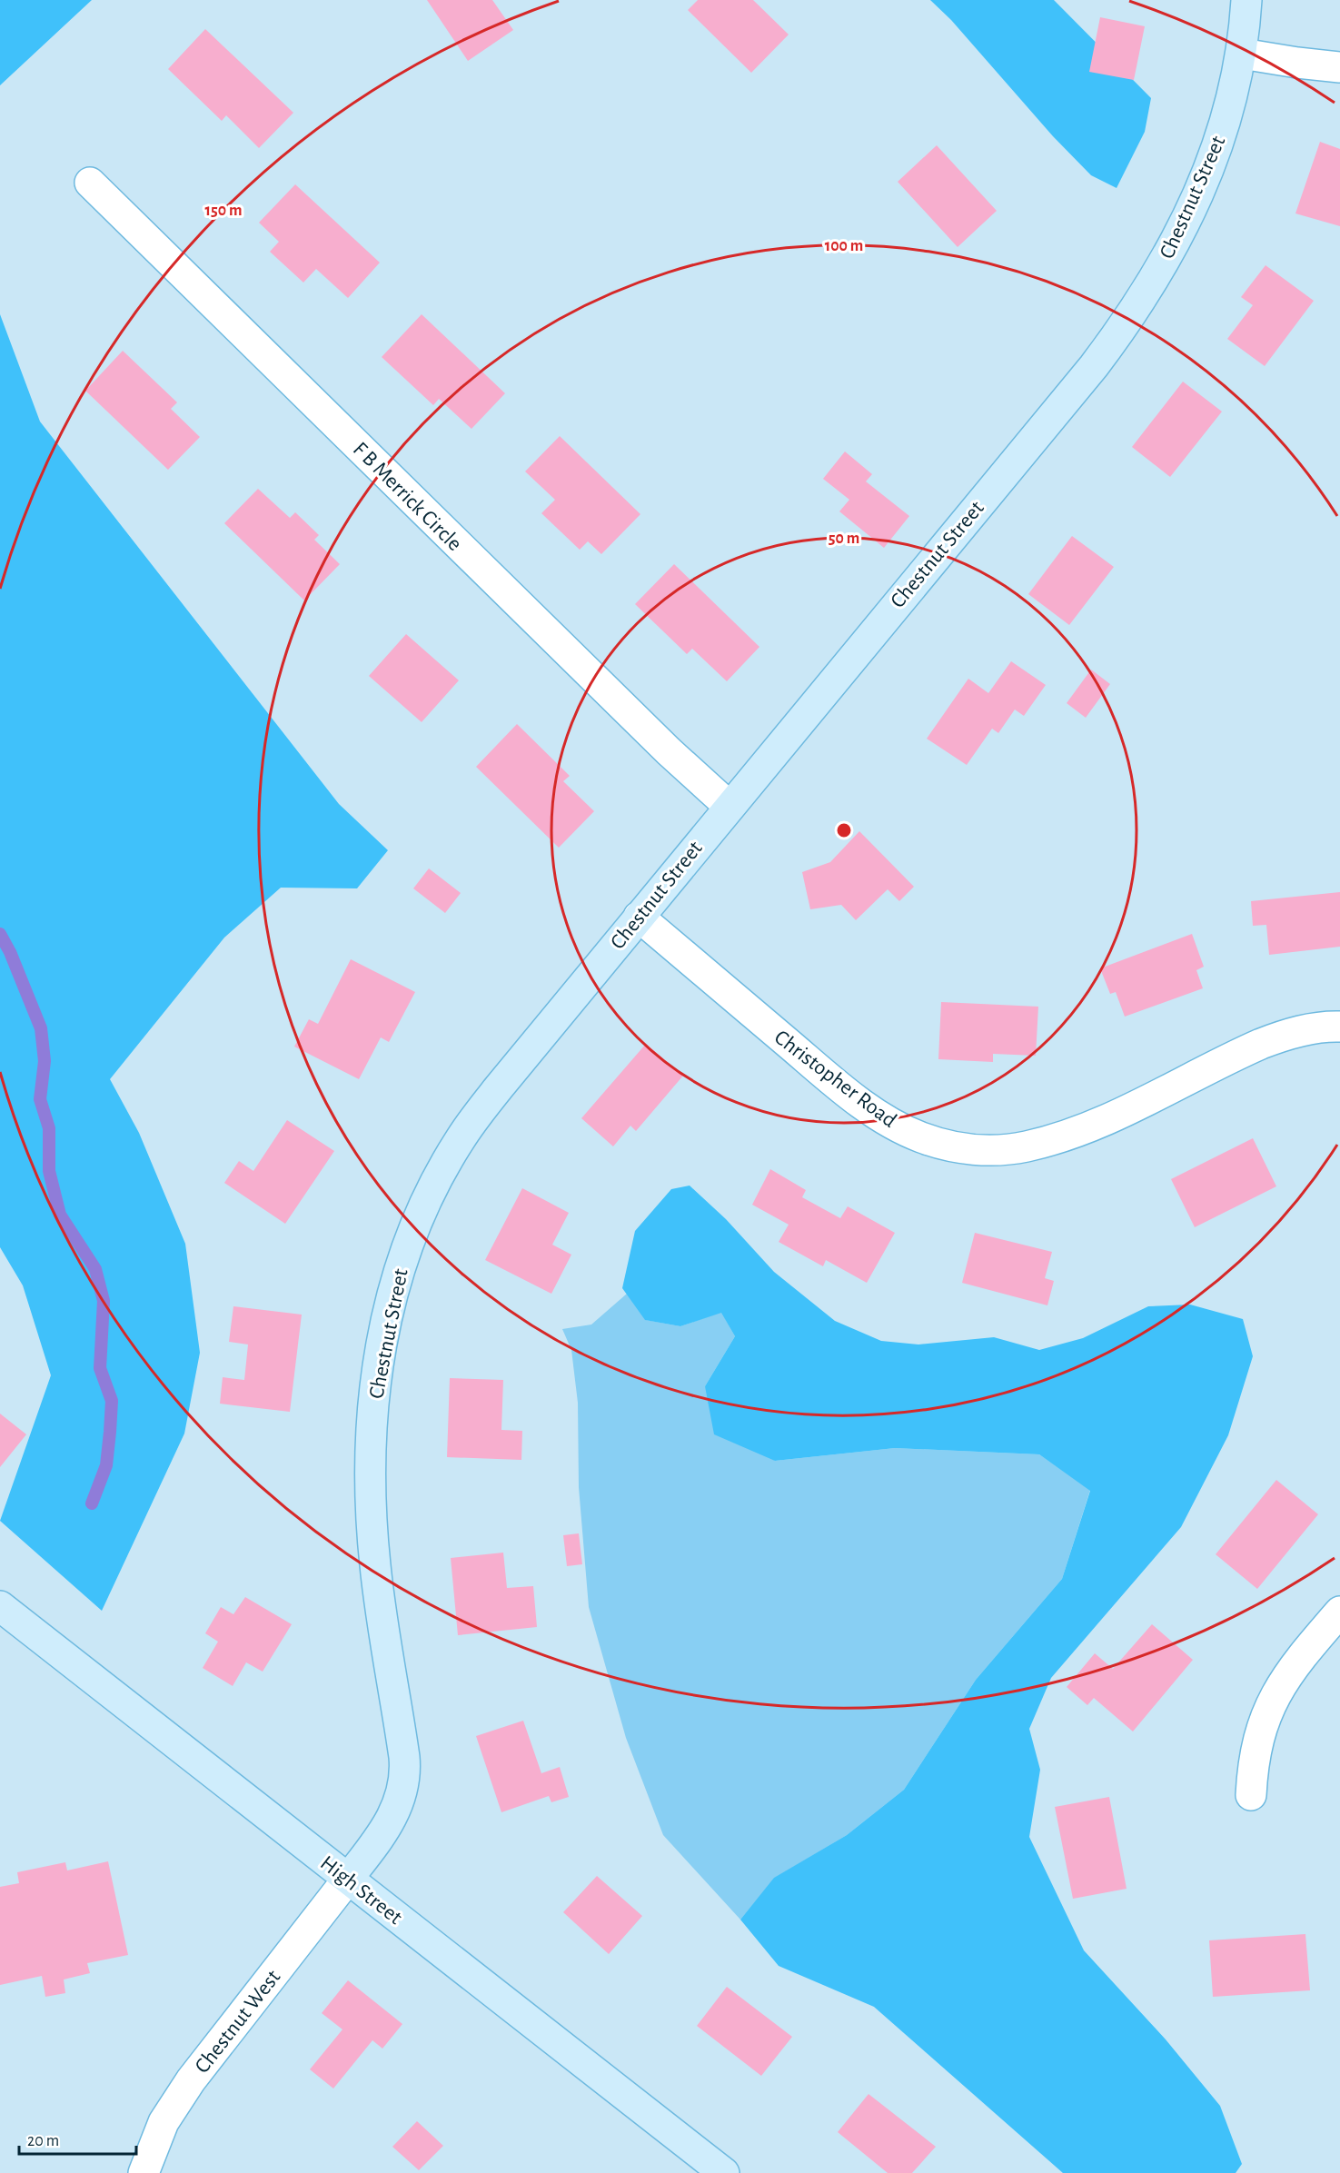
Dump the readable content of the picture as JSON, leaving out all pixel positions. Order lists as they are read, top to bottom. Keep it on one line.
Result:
{"streets":{"main road":["Chestnut Street","High Street"],"street":["F B Merrick Circle","Christopher Road","Chestnut West"]},"crossings":[["Chestnut Street","F B Merrick Circle"],["Chestnut Street","Christopher Road"],["Chestnut Street","High Street"],["Chestnut Street","Chestnut West"],["High Street","Chestnut West"]],"scale_bar":"20 m","rings":["150 m","100 m","50 m"]}
